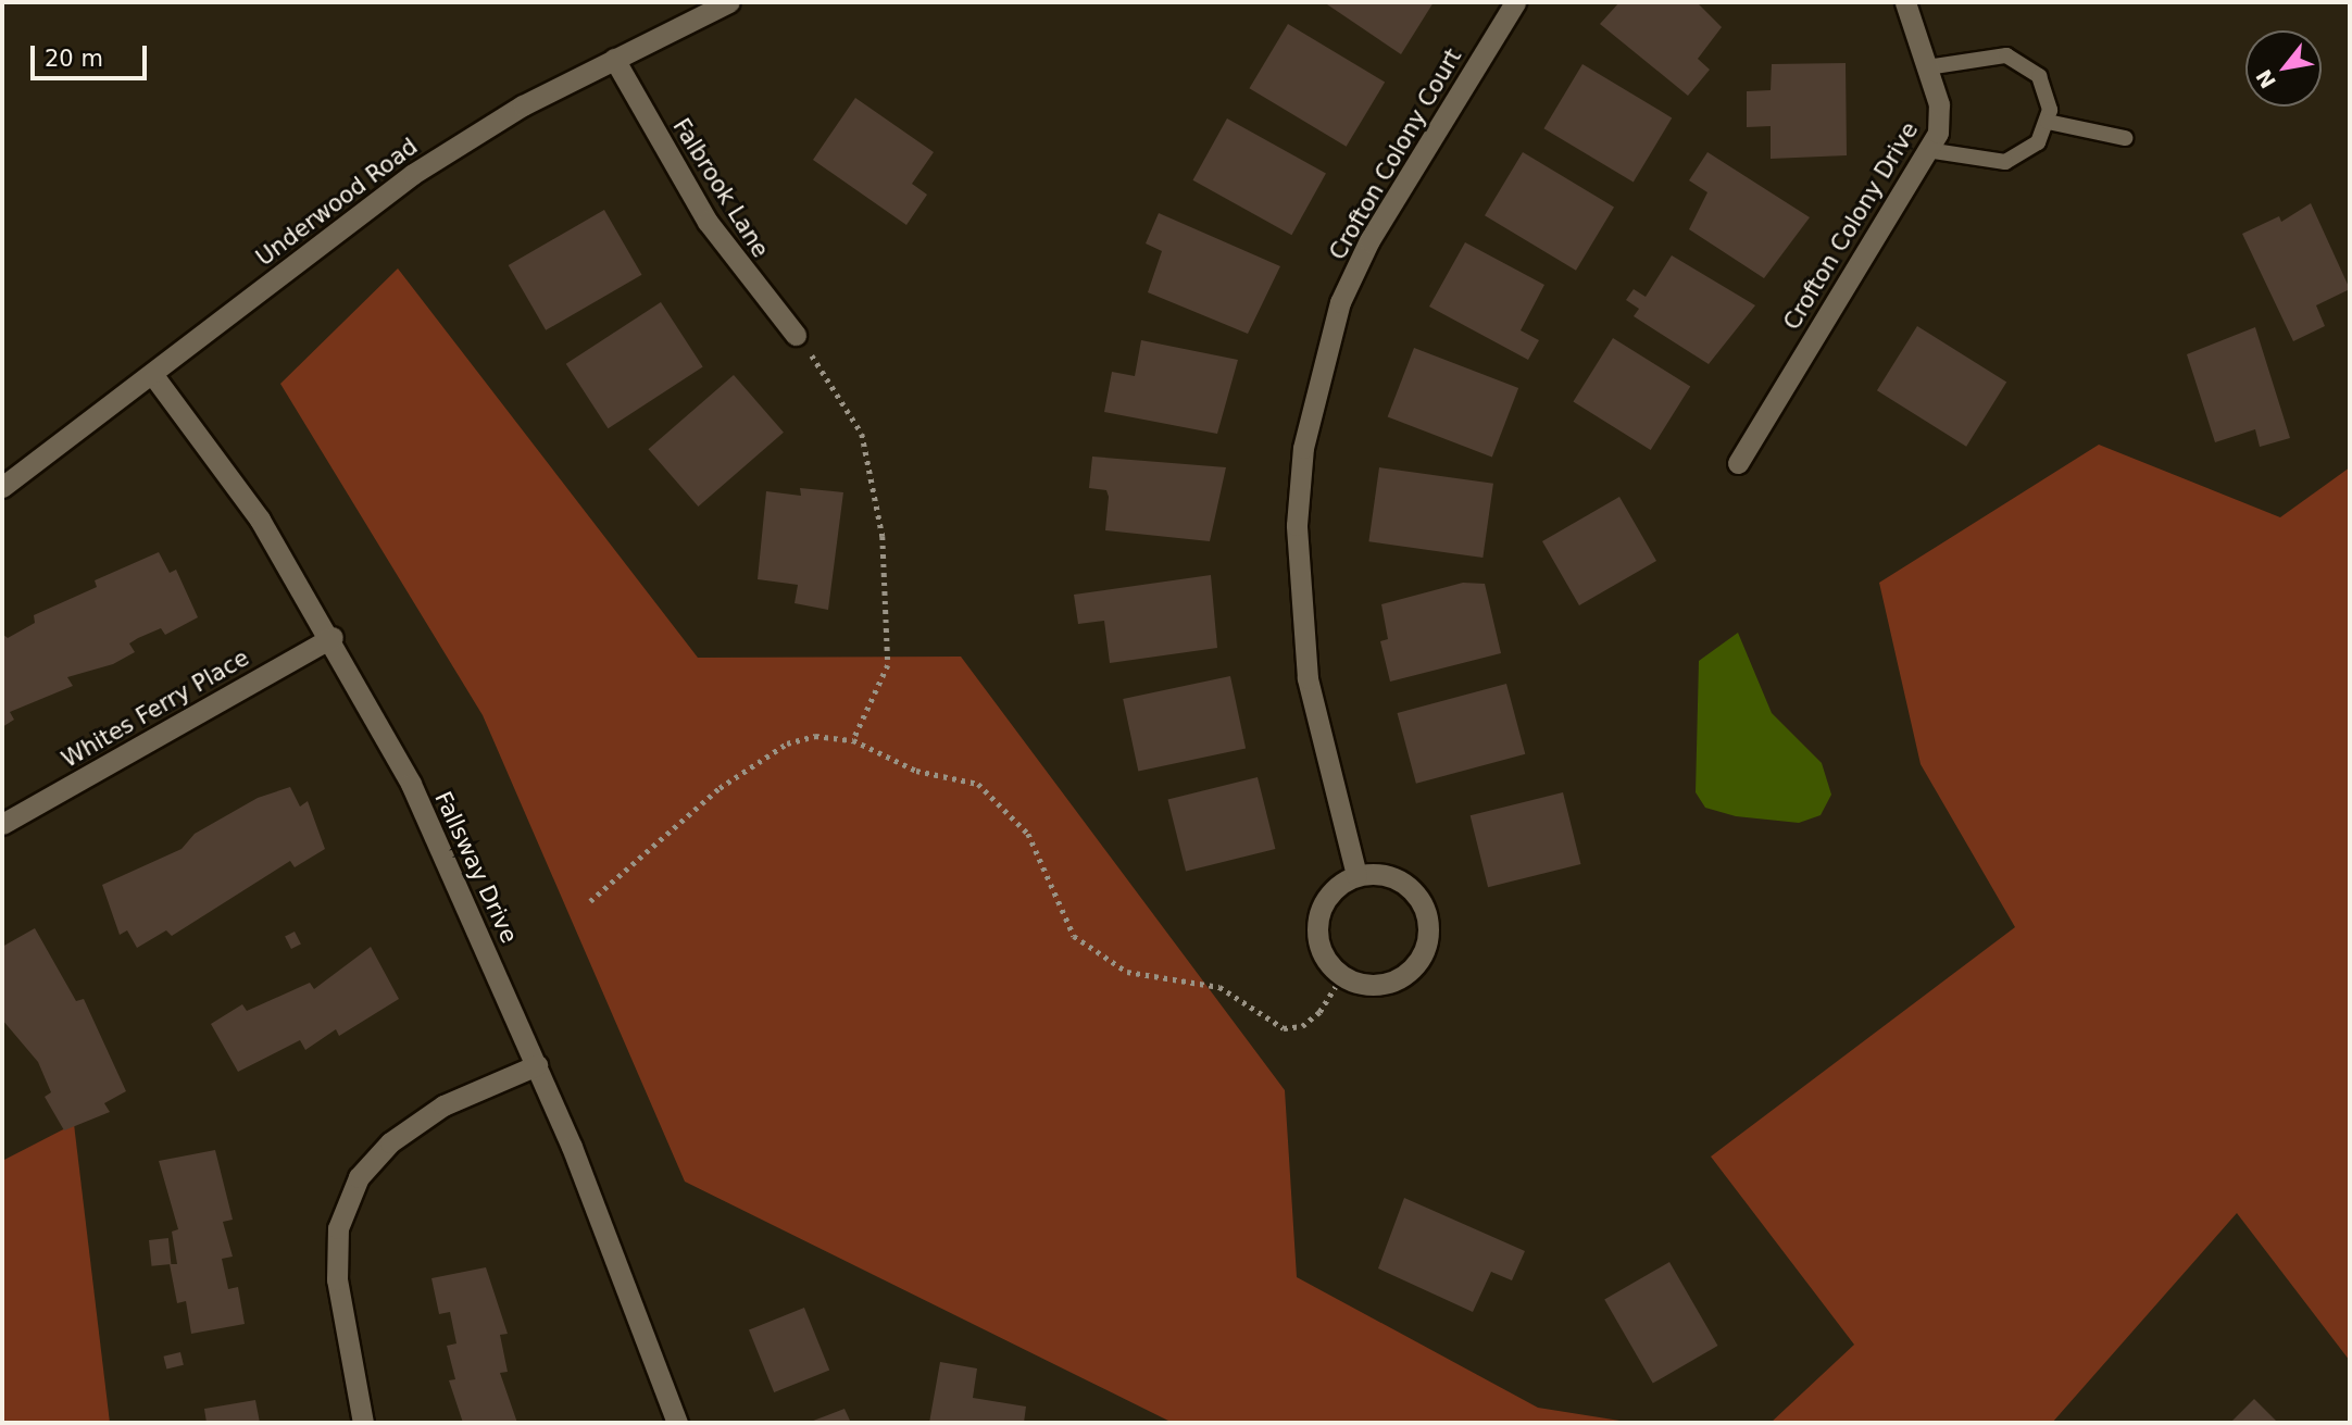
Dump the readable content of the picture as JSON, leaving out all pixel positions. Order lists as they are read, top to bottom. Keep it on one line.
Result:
{"streets":{"street":["Crofton Colony Court","Falbrook Lane","Underwood Road","Crofton Colony Drive","Whites Ferry Place","Fallsway Drive"]},"crossings":[["Falbrook Lane","Underwood Road"],["Underwood Road","Fallsway Drive"],["Whites Ferry Place","Fallsway Drive"]],"scale_bar":"20 m","north":"bottom left"}
